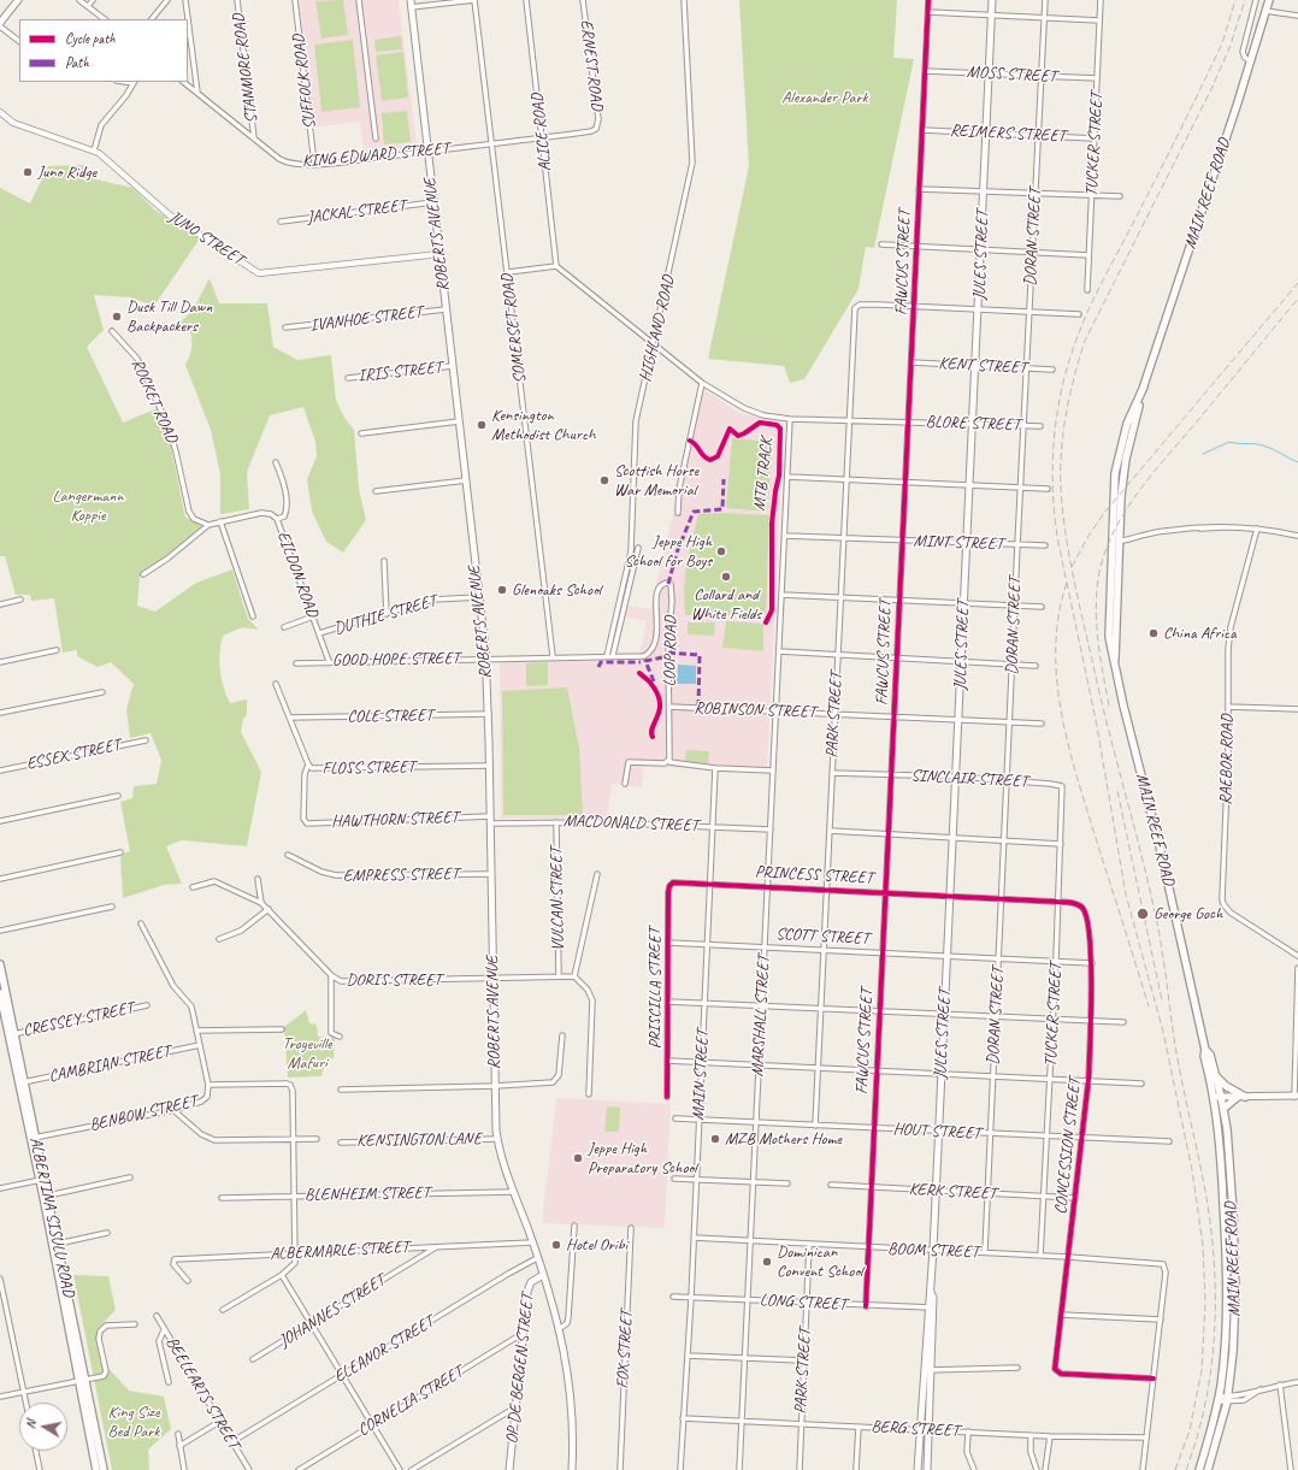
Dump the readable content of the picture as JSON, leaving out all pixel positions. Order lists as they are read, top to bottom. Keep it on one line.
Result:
{"streets":{"main road":["MAIN REEF ROAD","ROBERTS AVENUE","JULES STREET","ALBERTINA SISULU ROAD","OP DE BERGEN STREET"],"street":["ERNEST ROAD","STANMORE ROAD","MOSS STREET","SUFFOLK ROAD","ALICE ROAD","REIMERS STREET","TUCKER STREET","KING EDWARD STREET","JACKAL STREET","DORAN STREET","JUNO STREET","FAWCUS STREET","IVANHOE STREET","SOMERSET ROAD","HIGHLAND ROAD","KENT STREET","IRIS STREET","ROCKET ROAD","BLORE STREET","MINT STREET","EILDON ROAD","DUTHIE STREET","LOOP ROAD","GOOD HOPE STREET","ROBINSON STREET","PARK STREET","COLE STREET","ESSEX STREET","RAEBOR ROAD","FLOSS STREET","SINCLAIR STREET","HAWTHORN STREET","MACDONALD STREET","EMPRESS STREET","PRINCESS STREET","VULCAN STREET","SCOTT STREET","DORIS STREET","PRISCILLA STREET","MARSHALL STREET","CRESSEY STREET","CAMBRIAN STREET","MAIN STREET","BENBOW STREET","HOUT STREET","KENSINGTON LANE","CONCESSION STREET","KERK STREET","BLENHEIM STREET","ALBERMARLE STREET","BOOM STREET","LONG STREET","JOHANNES STREET","ELEANOR STREET","FOX STREET","BEELEARTS STREET","CORNELIA STREET","BERG STREET"],"cycle path":["MTB TRACK"]},"crossings":[["ERNEST ROAD","KING EDWARD STREET"],["STANMORE ROAD","KING EDWARD STREET"],["MOSS STREET","TUCKER STREET"],["MOSS STREET","DORAN STREET"],["MOSS STREET","JULES STREET"],["MOSS STREET","FAWCUS STREET"],["SUFFOLK ROAD","KING EDWARD STREET"],["ALICE ROAD","KING EDWARD STREET"],["ALICE ROAD","BLORE STREET"],["REIMERS STREET","TUCKER STREET"],["REIMERS STREET","DORAN STREET"],["REIMERS STREET","JULES STREET"],["REIMERS STREET","FAWCUS STREET"],["TUCKER STREET","SINCLAIR STREET"],["TUCKER STREET","PRINCESS STREET"],["TUCKER STREET","SCOTT STREET"],["TUCKER STREET","HOUT STREET"],["TUCKER STREET","KERK STREET"],["TUCKER STREET","BOOM STREET"],["KING EDWARD STREET","ROBERTS AVENUE"],["KING EDWARD STREET","SOMERSET ROAD"],["JACKAL STREET","ROBERTS AVENUE"],["ROBERTS AVENUE","JUNO STREET"],["ROBERTS AVENUE","IVANHOE STREET"],["ROBERTS AVENUE","IRIS STREET"],["ROBERTS AVENUE","DUTHIE STREET"],["ROBERTS AVENUE","GOOD HOPE STREET"],["ROBERTS AVENUE","COLE STREET"],["ROBERTS AVENUE","FLOSS STREET"],["ROBERTS AVENUE","HAWTHORN STREET"],["ROBERTS AVENUE","MACDONALD STREET"],["ROBERTS AVENUE","EMPRESS STREET"],["ROBERTS AVENUE","DORIS STREET"],["ROBERTS AVENUE","KENSINGTON LANE"],["ROBERTS AVENUE","BLENHEIM STREET"],["ROBERTS AVENUE","ALBERMARLE STREET"],["ROBERTS AVENUE","ELEANOR STREET"],["ROBERTS AVENUE","OP DE BERGEN STREET"],["DORAN STREET","KENT STREET"],["DORAN STREET","BLORE STREET"],["DORAN STREET","MINT STREET"],["DORAN STREET","ROBINSON STREET"],["DORAN STREET","SINCLAIR STREET"],["DORAN STREET","PRINCESS STREET"],["DORAN STREET","SCOTT STREET"],["DORAN STREET","HOUT STREET"],["DORAN STREET","KERK STREET"],["DORAN STREET","BOOM STREET"],["JULES STREET","KENT STREET"],["JULES STREET","BLORE STREET"],["JULES STREET","MINT STREET"],["JULES STREET","ROBINSON STREET"],["JULES STREET","SINCLAIR STREET"],["JULES STREET","PRINCESS STREET"],["JULES STREET","SCOTT STREET"],["JULES STREET","HOUT STREET"],["JULES STREET","KERK STREET"],["JULES STREET","BOOM STREET"],["JULES STREET","LONG STREET"],["JULES STREET","BERG STREET"],["FAWCUS STREET","KENT STREET"],["FAWCUS STREET","BLORE STREET"],["FAWCUS STREET","MINT STREET"],["FAWCUS STREET","ROBINSON STREET"],["FAWCUS STREET","PARK STREET"],["FAWCUS STREET","SINCLAIR STREET"],["FAWCUS STREET","PRINCESS STREET"],["FAWCUS STREET","SCOTT STREET"],["FAWCUS STREET","HOUT STREET"],["FAWCUS STREET","KERK STREET"],["FAWCUS STREET","BOOM STREET"],["FAWCUS STREET","LONG STREET"],["SOMERSET ROAD","GOOD HOPE STREET"],["HIGHLAND ROAD","BLORE STREET"],["HIGHLAND ROAD","GOOD HOPE STREET"],["BLORE STREET","PARK STREET"],["BLORE STREET","MARSHALL STREET"],["MINT STREET","PARK STREET"],["MINT STREET","MARSHALL STREET"],["EILDON ROAD","DUTHIE STREET"],["EILDON ROAD","GOOD HOPE STREET"],["LOOP ROAD","GOOD HOPE STREET"],["LOOP ROAD","ROBINSON STREET"],["ROBINSON STREET","PARK STREET"],["ROBINSON STREET","MARSHALL STREET"],["PARK STREET","SINCLAIR STREET"],["PARK STREET","PRINCESS STREET"],["PARK STREET","SCOTT STREET"],["PARK STREET","HOUT STREET"],["PARK STREET","BOOM STREET"],["PARK STREET","LONG STREET"],["PARK STREET","BERG STREET"],["COLE STREET","FLOSS STREET"],["FLOSS STREET","HAWTHORN STREET"],["MACDONALD STREET","VULCAN STREET"],["MACDONALD STREET","MARSHALL STREET"],["MACDONALD STREET","MAIN STREET"],["PRINCESS STREET","PRISCILLA STREET"],["PRINCESS STREET","MARSHALL STREET"],["PRINCESS STREET","MAIN STREET"],["PRINCESS STREET","CONCESSION STREET"],["VULCAN STREET","DORIS STREET"],["SCOTT STREET","PRISCILLA STREET"],["SCOTT STREET","MARSHALL STREET"],["SCOTT STREET","MAIN STREET"],["SCOTT STREET","CONCESSION STREET"],["MARSHALL STREET","HOUT STREET"],["MARSHALL STREET","BOOM STREET"],["MARSHALL STREET","LONG STREET"],["MARSHALL STREET","BERG STREET"],["CRESSEY STREET","ALBERTINA SISULU ROAD"],["CAMBRIAN STREET","ALBERTINA SISULU ROAD"],["MAIN STREET","HOUT STREET"],["MAIN STREET","BOOM STREET"],["MAIN STREET","LONG STREET"],["MAIN STREET","BERG STREET"],["BENBOW STREET","ALBERTINA SISULU ROAD"],["HOUT STREET","CONCESSION STREET"],["CONCESSION STREET","KERK STREET"],["CONCESSION STREET","BOOM STREET"],["ALBERMARLE STREET","JOHANNES STREET"],["ELEANOR STREET","BEELEARTS STREET"],["OP DE BERGEN STREET","CORNELIA STREET"]],"parks":["Alexander Park","Langermann Koppie","Troyeville Mafuri","King Size Bed Park"],"places":["Juno Ridge","Dusk Till Dawn Backpackers","Kensington Methodist Church","Scottish Horse War Memorial","Jeppe High School for Boys","Collard and White Fields","Glenoaks School","China Africa","George Goch","MZB Mothers Home","Jeppe High Preparatory School","Hotel Oribi","Dominican Convent School"],"legend":["Cycle path","Path"],"north":"left"}
